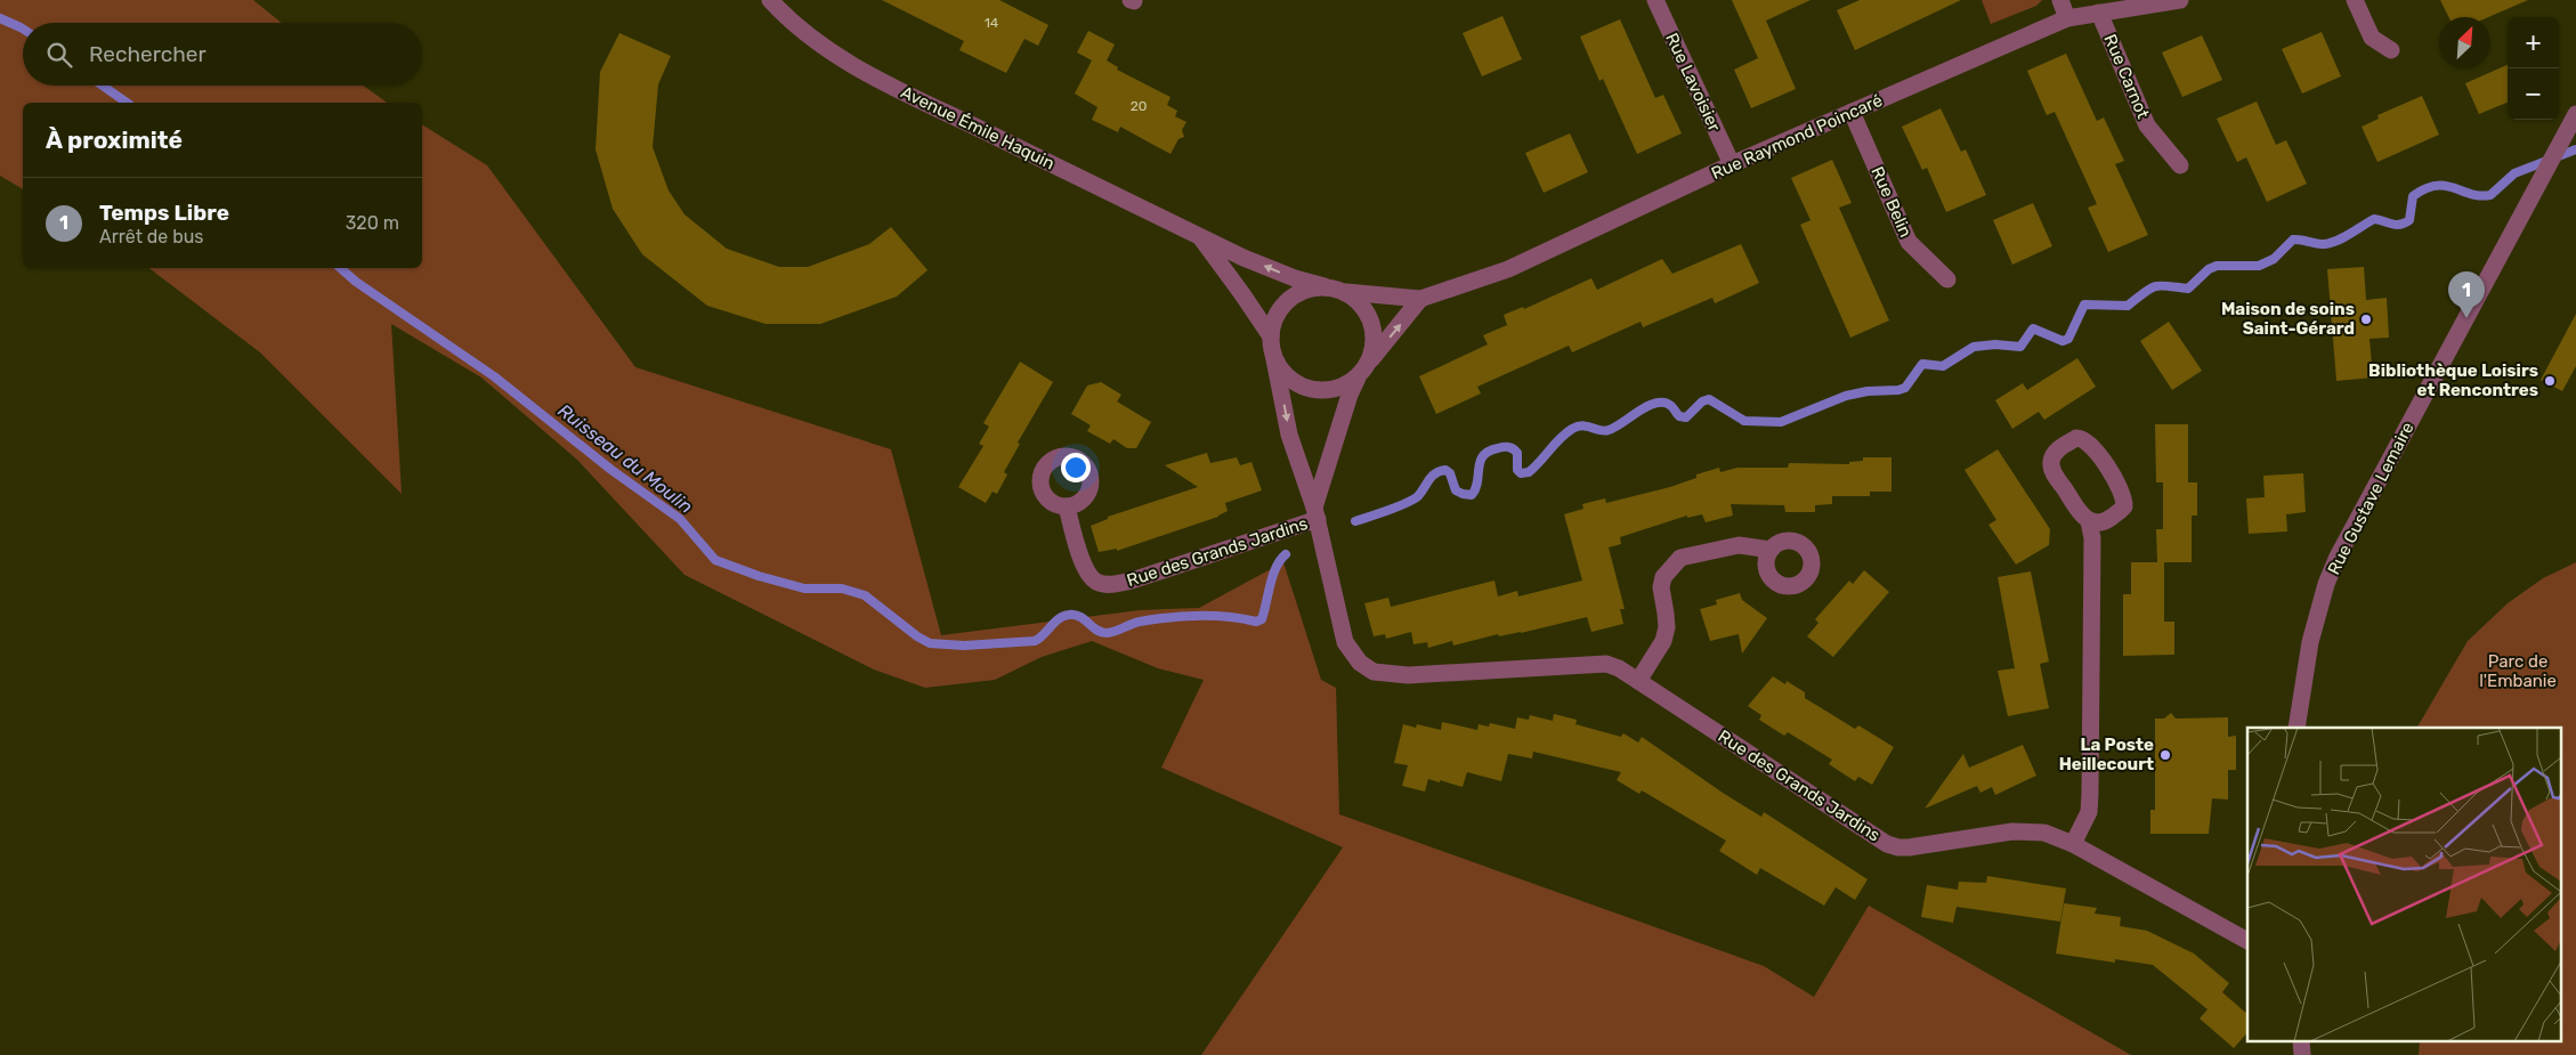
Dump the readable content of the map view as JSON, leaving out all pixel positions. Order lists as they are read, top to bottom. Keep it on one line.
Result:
{"streets":{"street":["Rue Carnot","Rue Lavoisier","Avenue Émile Haquin","Rue Raymond Poincaré","Rue Belin","Rue Gustave Lemaire","Rue des Grands Jardins"]},"crossings":[["Rue Carnot","Rue Raymond Poincaré"],["Rue Lavoisier","Rue Raymond Poincaré"],["Avenue Émile Haquin","Rue Raymond Poincaré"],["Avenue Émile Haquin","Rue des Grands Jardins"],["Rue Raymond Poincaré","Rue Belin"],["Rue Raymond Poincaré","Rue des Grands Jardins"]],"water":["Ruisseau du Moulin"],"parks":["Parc de l'Embanie"],"places":["Maison de soins Saint-Gérard","Bibliothèque Loisirs et Rencontres","La Poste Heillecourt"],"house_numbers":["14","20"],"north":"top right","page":{"map_buttons":["+","−"],"search":"Rechercher","heading":"À proximité","list":[{"mark":"1","name":"Temps Libre","note":"Arrêt de bus","value":"320 m"}],"pins":"1"}}
